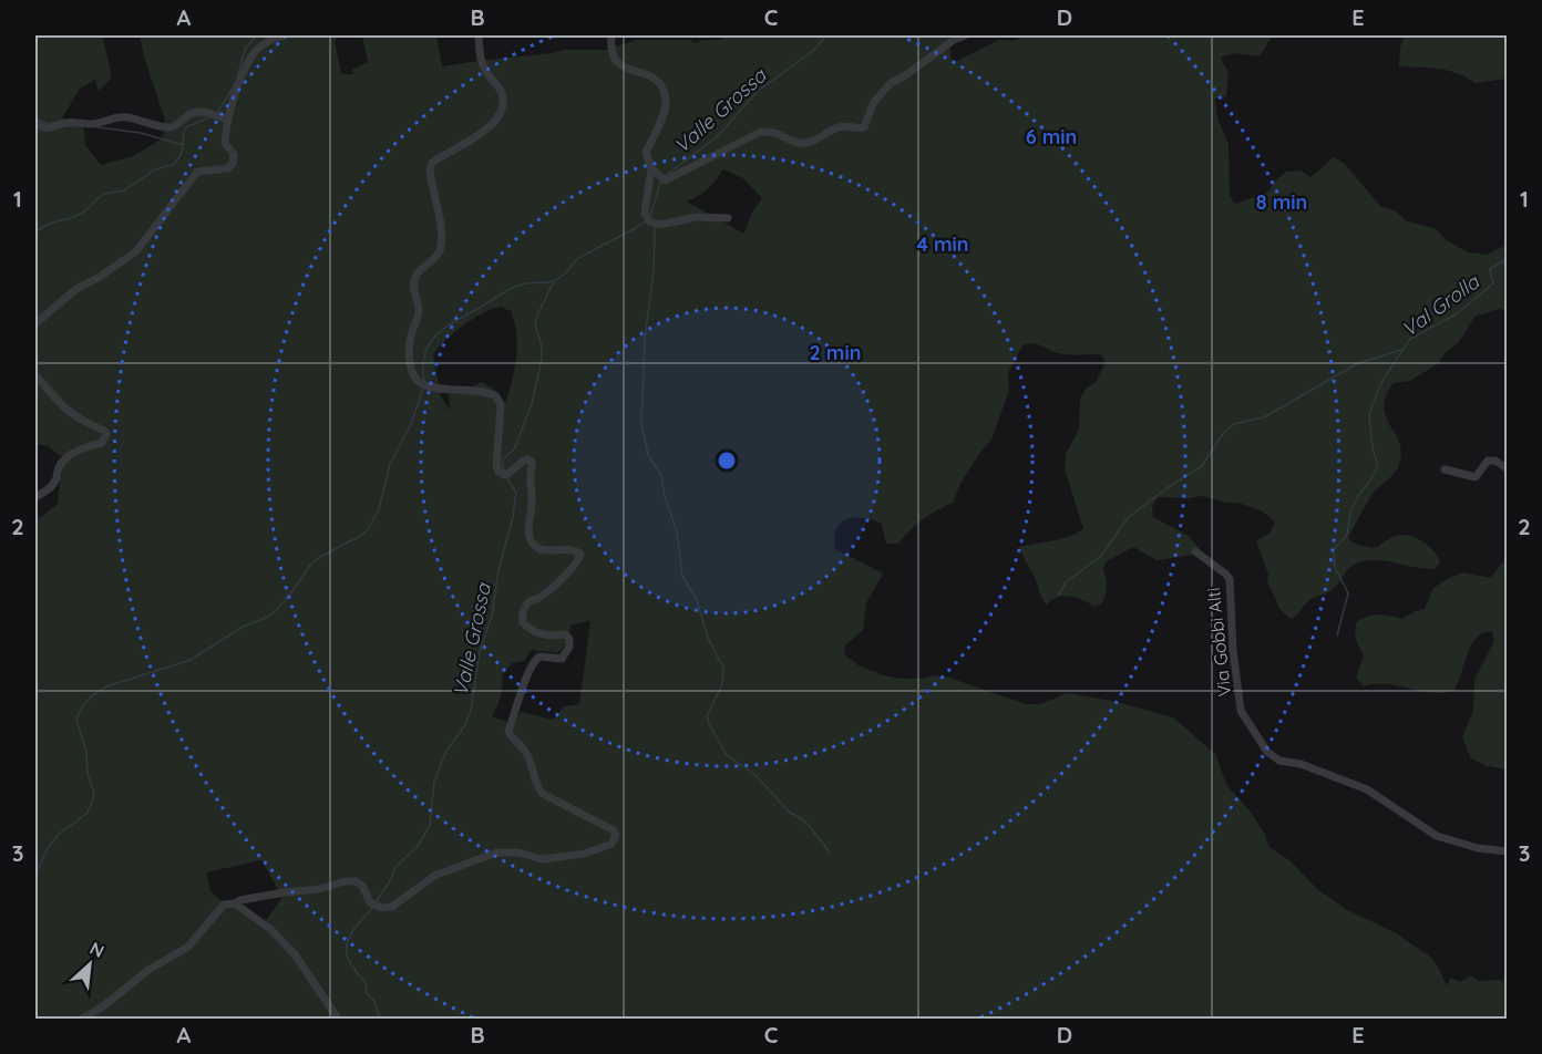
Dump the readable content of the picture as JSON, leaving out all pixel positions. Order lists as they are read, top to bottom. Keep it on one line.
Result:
{"streets":{"street":["Via Gobbi Alti"]},"water":["Valle Grossa","Val Grolla"],"north":"top right","grid":{"columns":["A","B","C","D","E"],"rows":["1","2","3"]},"rings":["6 min","8 min","4 min","2 min"]}
